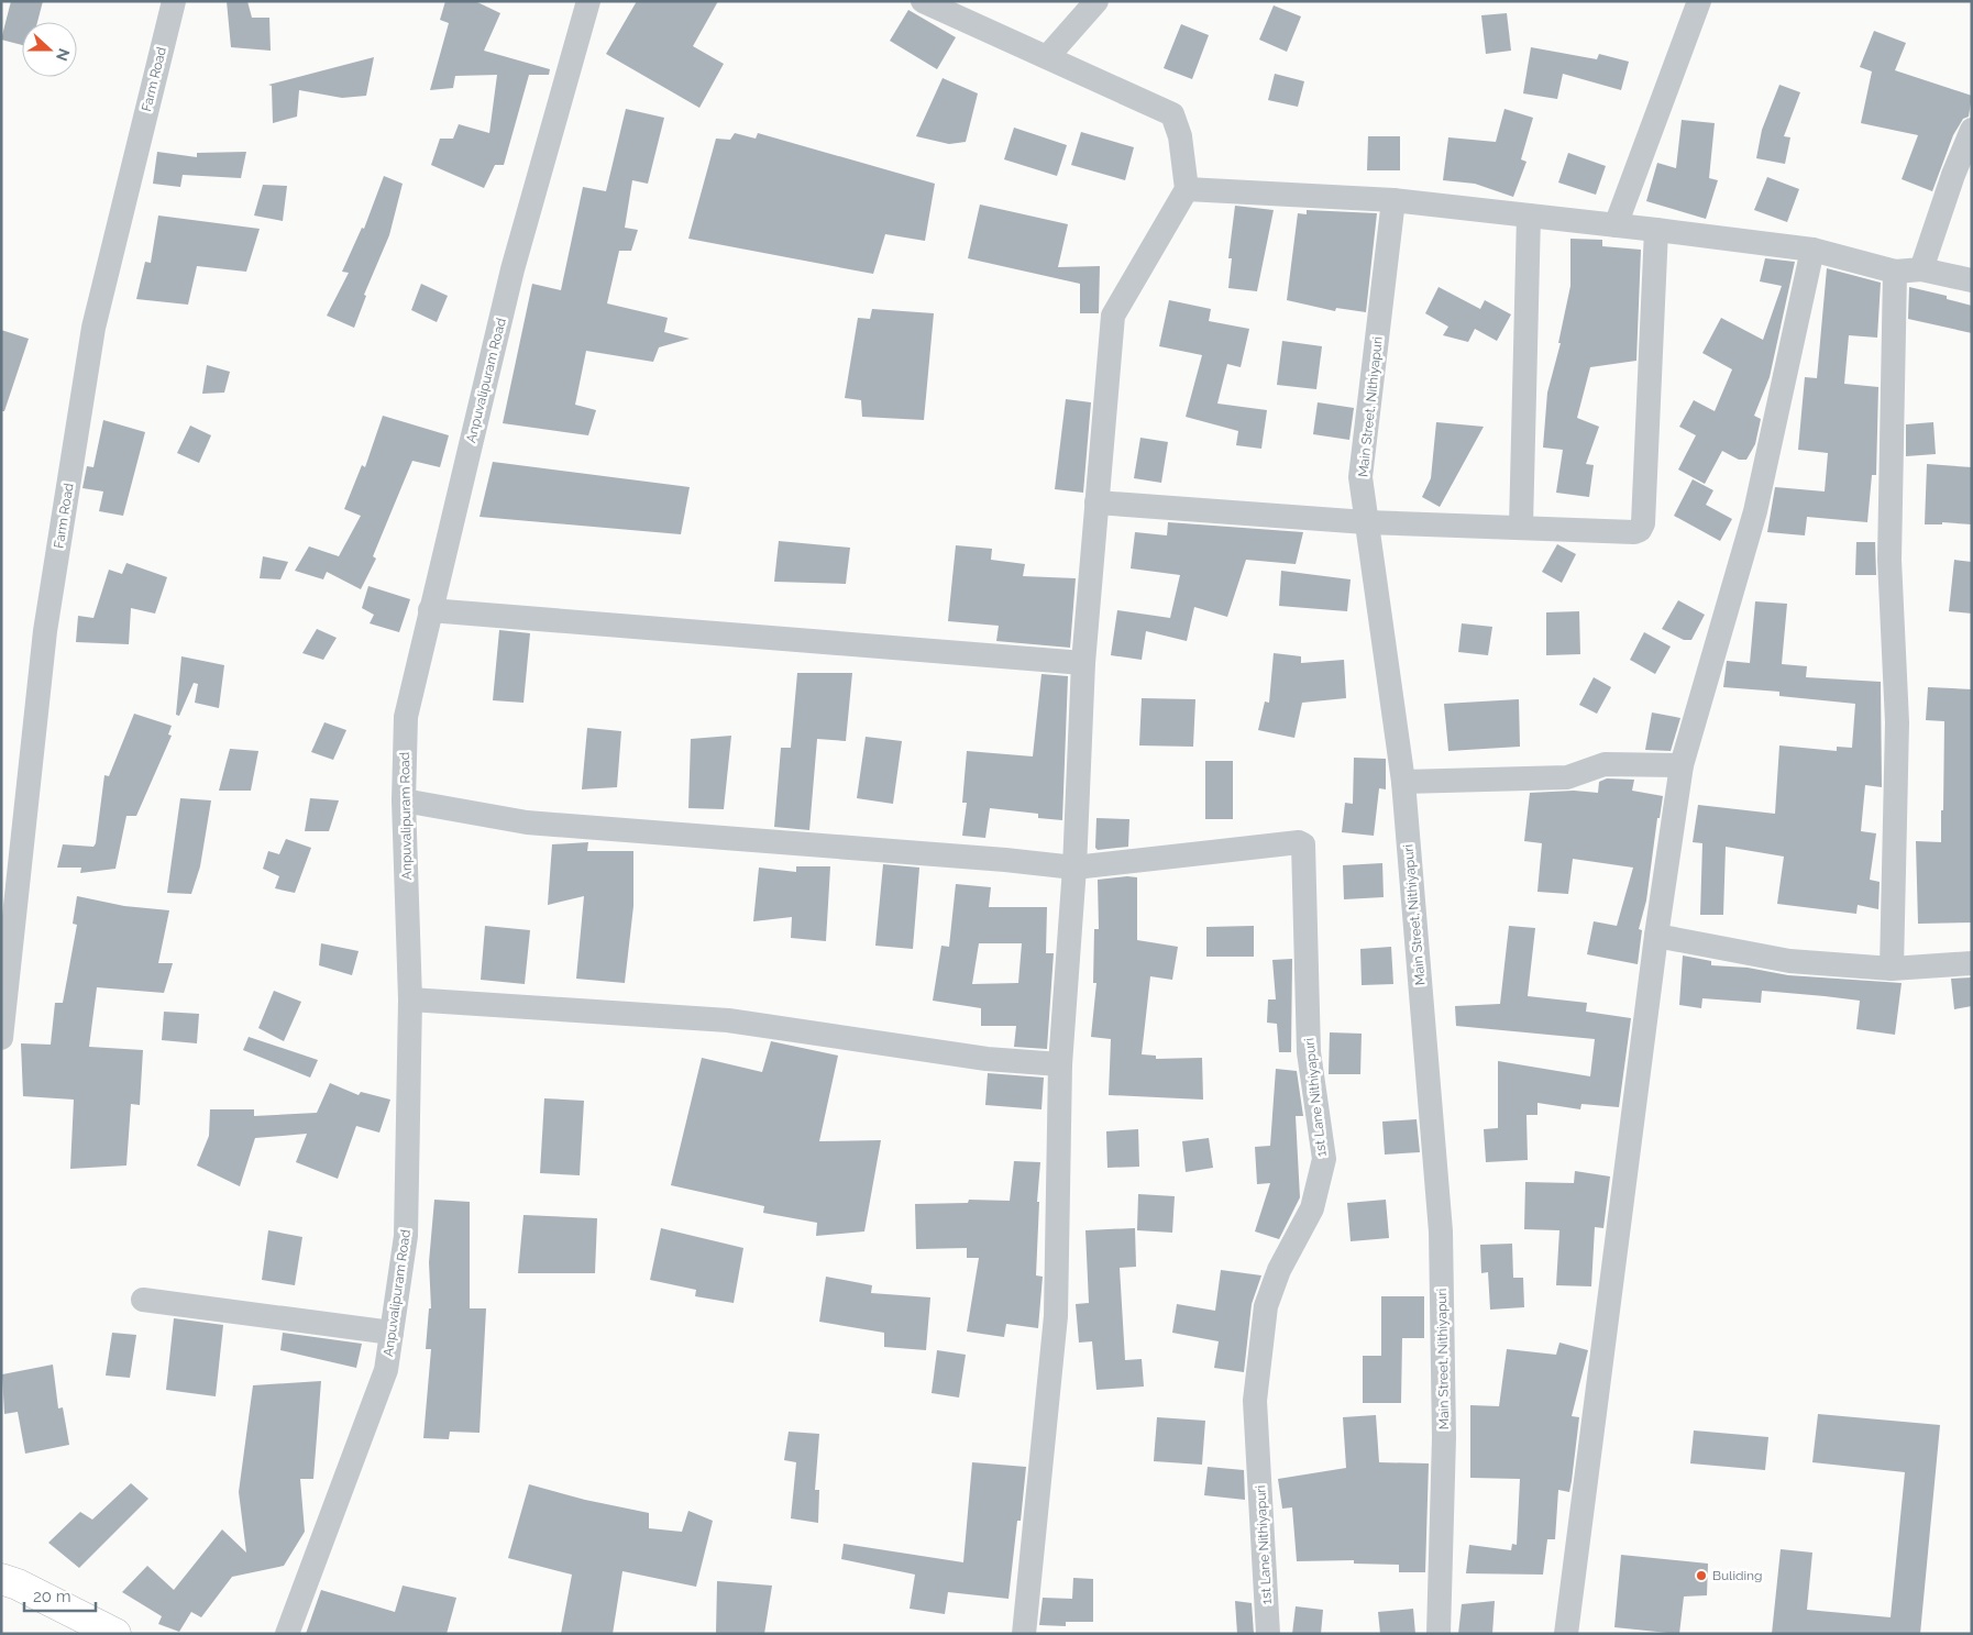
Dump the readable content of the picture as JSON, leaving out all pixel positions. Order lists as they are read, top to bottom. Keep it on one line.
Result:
{"streets":{"street":["Farm Road","Anpuvalipuram Road","Main Street, Nithiyapuri","1st Lane Nithiyapuri"]},"places":["Buliding"],"scale_bar":"20 m","north":"right"}
